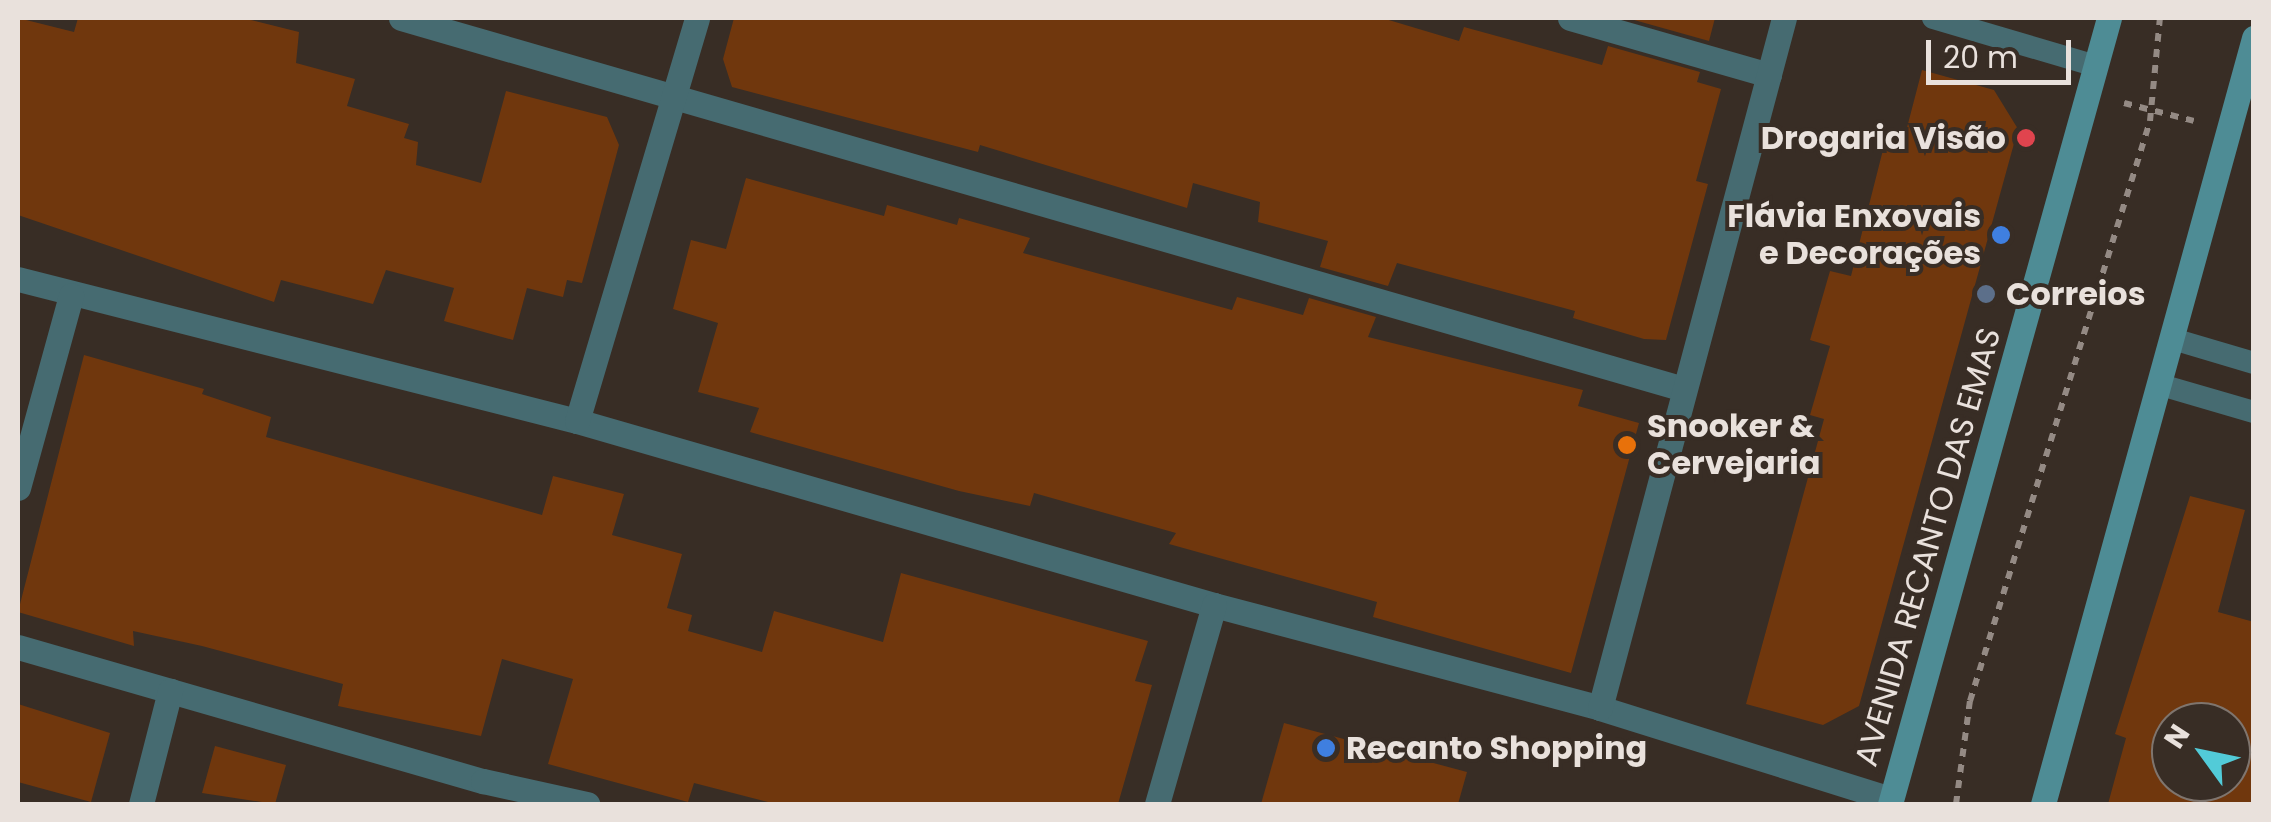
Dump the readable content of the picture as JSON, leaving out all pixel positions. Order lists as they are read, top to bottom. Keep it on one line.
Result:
{"streets":{"main road":["AVENIDA RECANTO DAS EMAS"]},"places":["Drogaria Visão","Flávia Enxovais e Decorações","Correios","Snooker & Cervejaria","Recanto Shopping"],"scale_bar":"20 m","north":"top left"}
